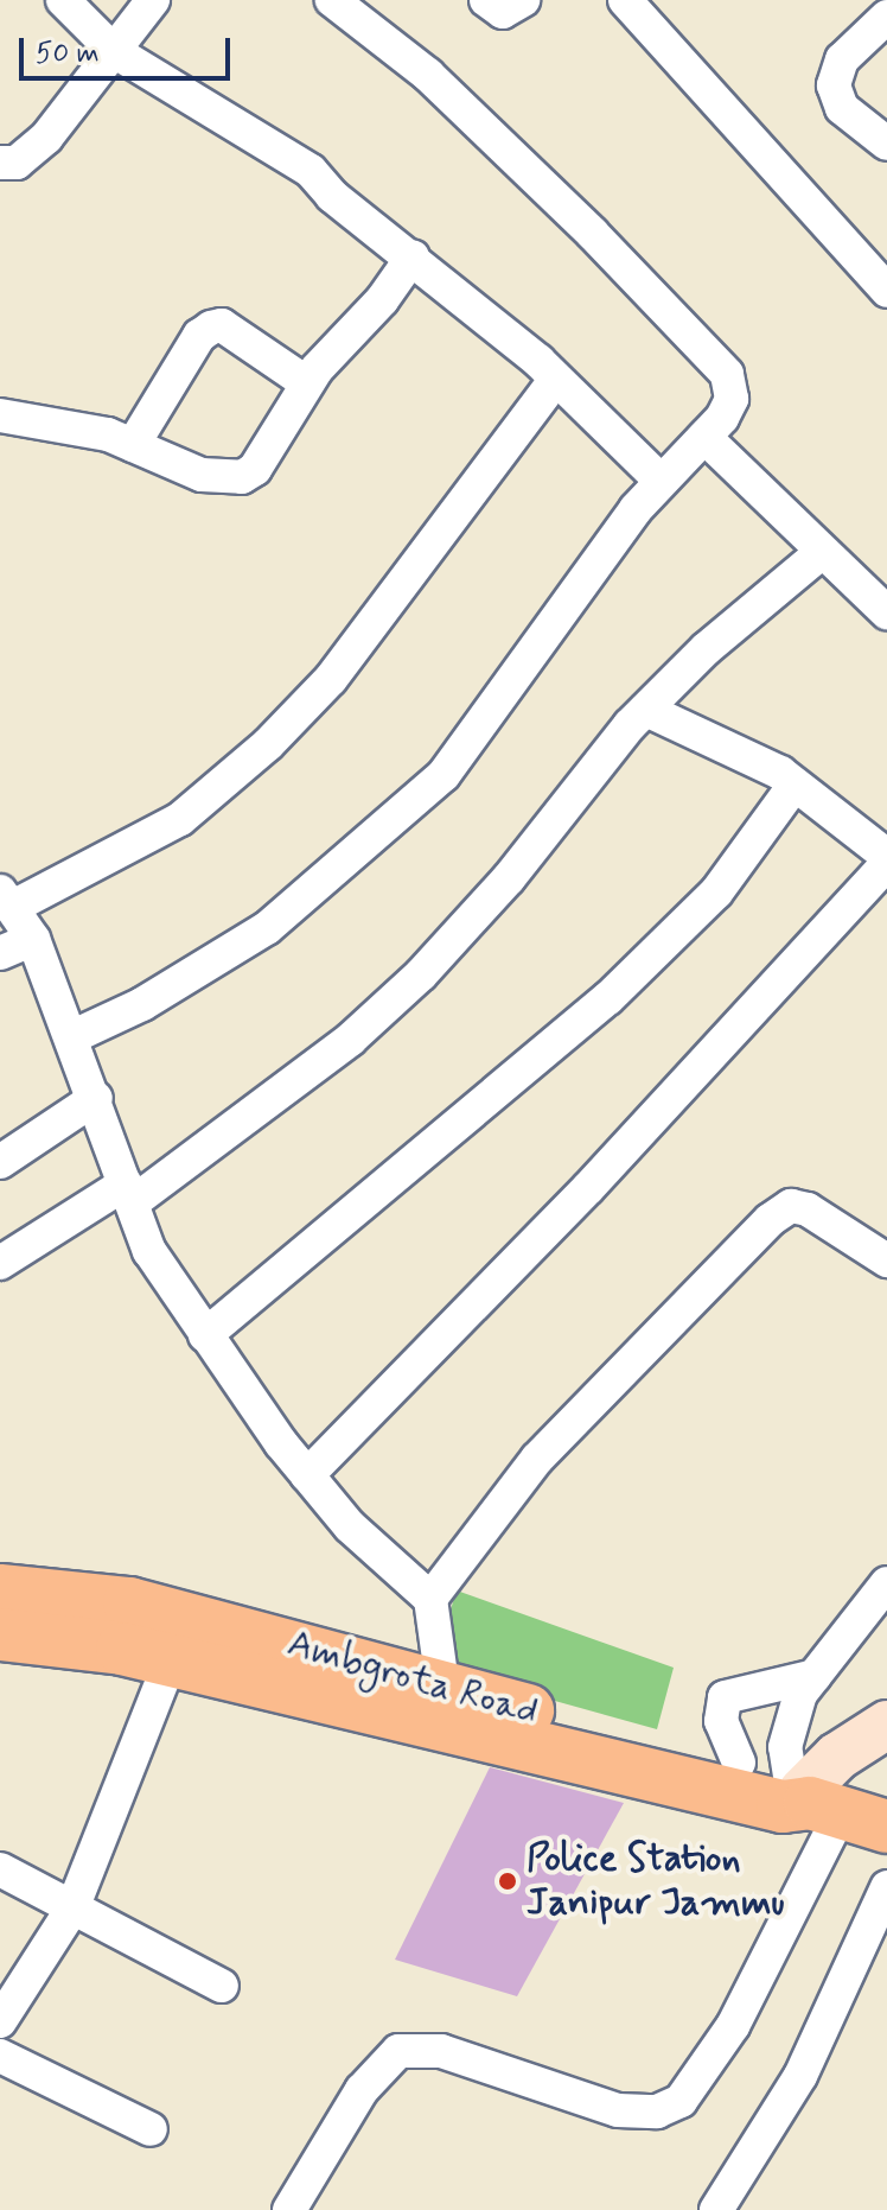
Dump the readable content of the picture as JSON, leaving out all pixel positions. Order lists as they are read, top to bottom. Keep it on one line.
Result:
{"streets":{"main road":["Ambgrota Road"]},"places":["Police Station Janipur Jammu"],"scale_bar":"50 m"}
